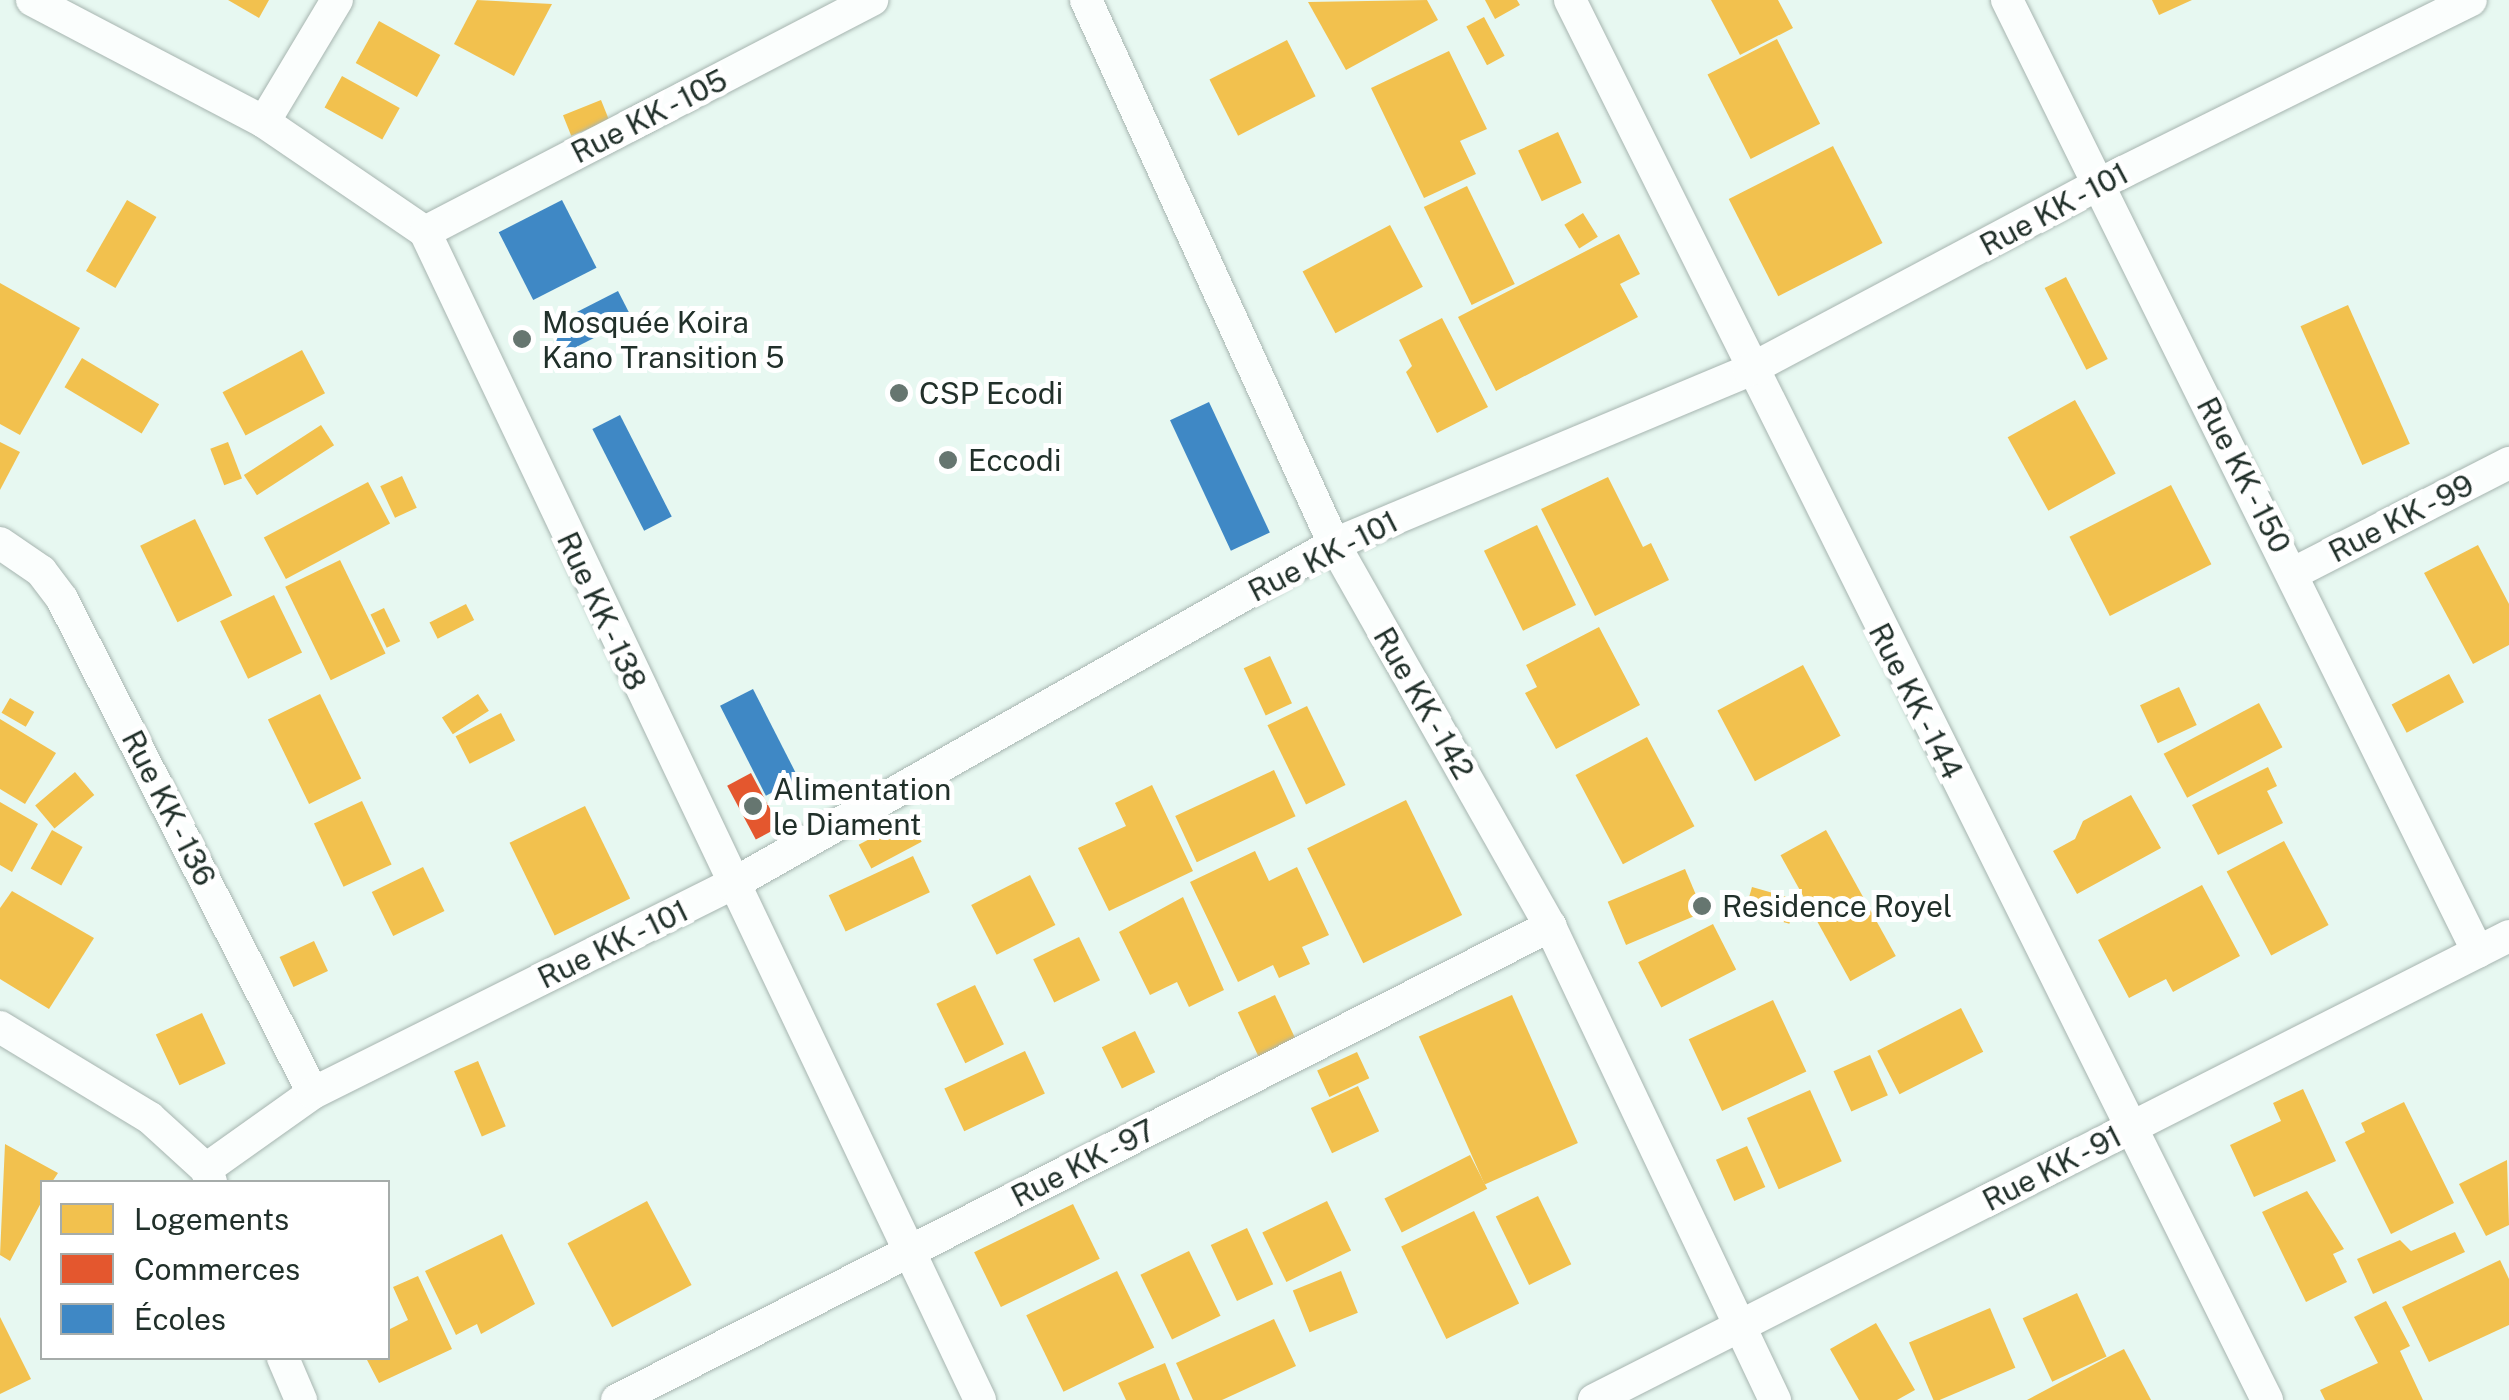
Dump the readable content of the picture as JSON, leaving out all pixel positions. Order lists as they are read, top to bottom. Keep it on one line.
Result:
{"streets":{"street":["Rue KK - 105","Rue KK - 101","Rue KK - 150","Rue KK - 99","Rue KK - 138","Rue KK - 144","Rue KK - 142","Rue KK - 136","Rue KK - 97","Rue KK - 91"]},"crossings":[["Rue KK - 105","Rue KK - 138"],["Rue KK - 101","Rue KK - 150"],["Rue KK - 101","Rue KK - 138"],["Rue KK - 101","Rue KK - 144"],["Rue KK - 101","Rue KK - 142"],["Rue KK - 101","Rue KK - 136"],["Rue KK - 150","Rue KK - 99"],["Rue KK - 150","Rue KK - 91"],["Rue KK - 138","Rue KK - 97"],["Rue KK - 144","Rue KK - 91"],["Rue KK - 142","Rue KK - 97"],["Rue KK - 142","Rue KK - 91"]],"places":["Mosquée Koira Kano Transition 5","CSP Ecodi","Eccodi","Alimentation le Diament","Residence Royel"],"legend":["Logements","Commerces","Écoles"]}
